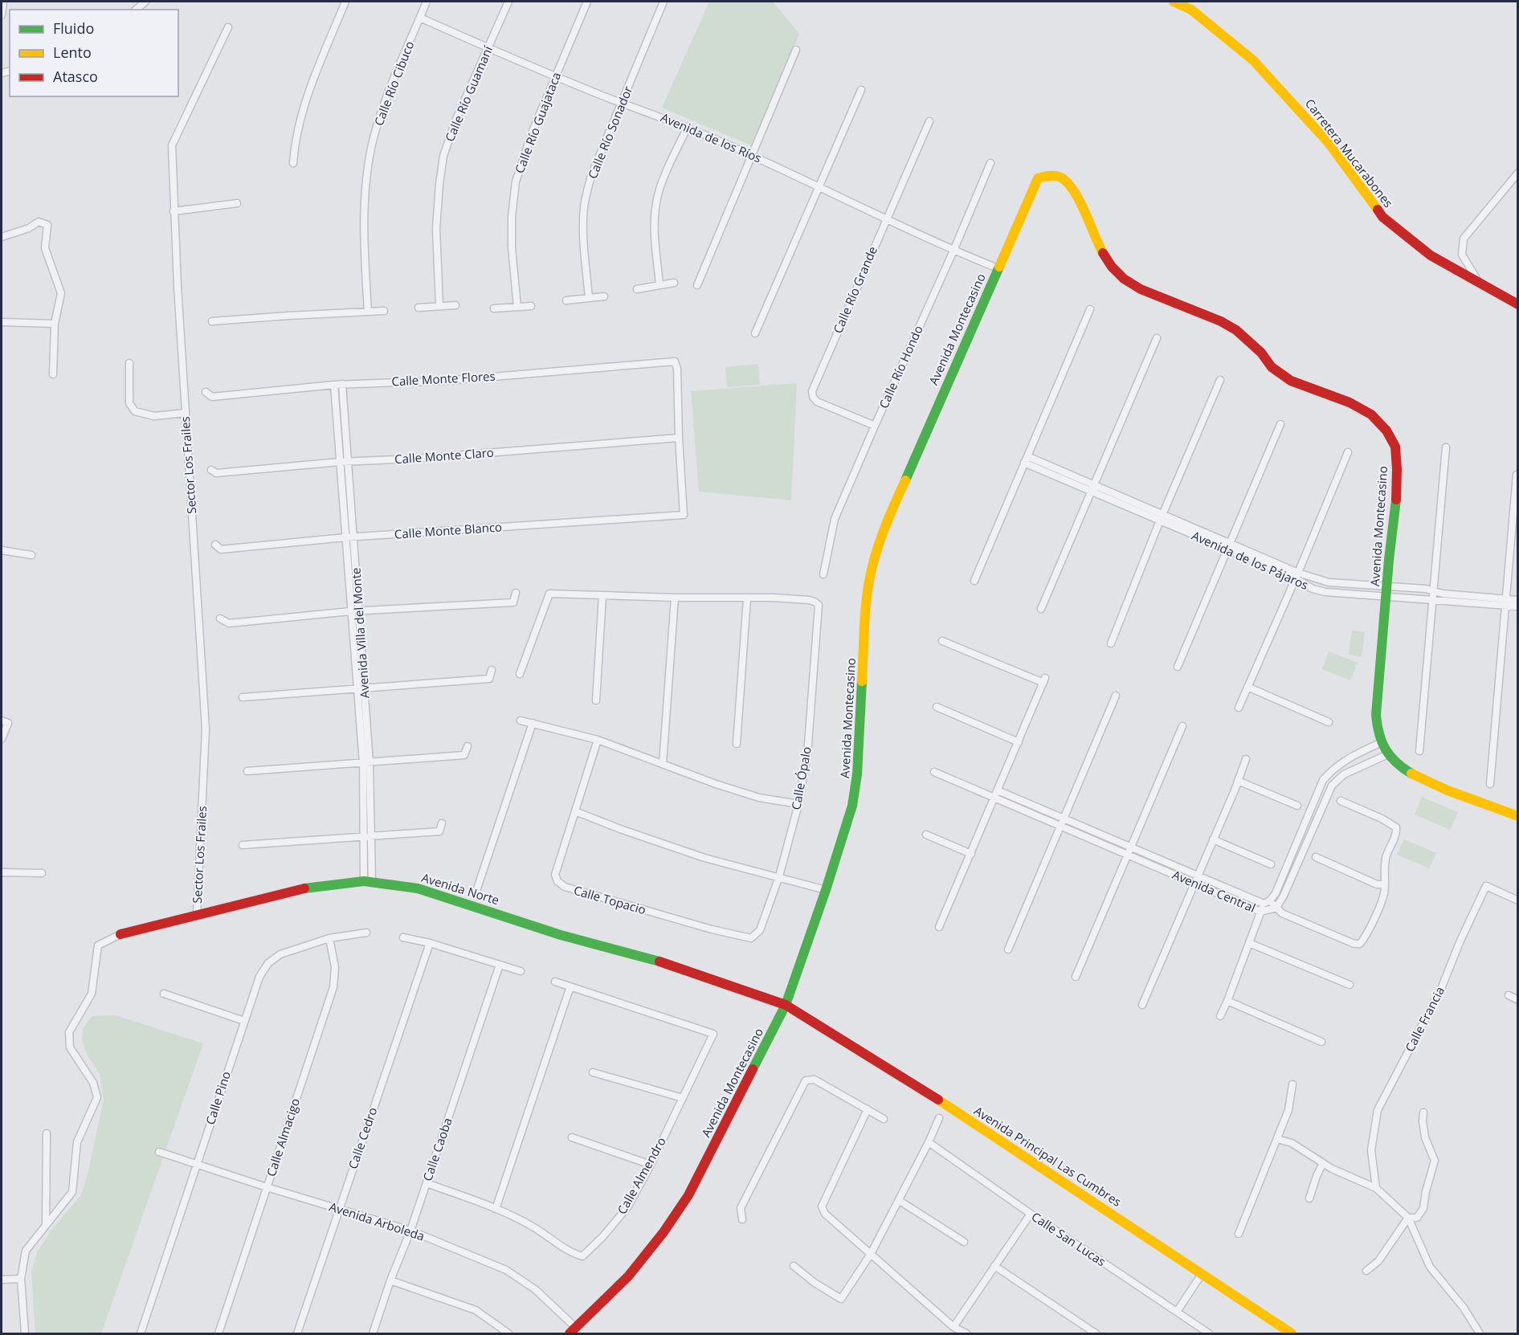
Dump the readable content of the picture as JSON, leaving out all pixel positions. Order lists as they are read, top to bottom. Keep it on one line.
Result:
{"streets":{"street":["Calle Río Cibuco","Calle Río Guamaní","Calle Río Guajataca","Calle Río Sonador","Avenida de los Ríos","Carretera Mucarabones","Calle Río Grande","Avenida Montecasino","Calle Río Hondo","Calle Monte Flores","Calle Monte Claro","Sector Los Frailes","Calle Monte Blanco","Avenida de los Pájaros","Avenida Villa del Monte","Calle Ópalo","Avenida Norte","Avenida Central","Calle Topacio","Calle Francia","Calle Pino","Calle Almacigo","Calle Cedro","Calle Caoba","Avenida Principal Las Cumbres","Calle Almendro","Avenida Arboleda","Calle San Lucas"]},"crossings":[["Calle Río Cibuco","Avenida de los Ríos"],["Calle Río Guamaní","Avenida de los Ríos"],["Calle Río Guajataca","Avenida de los Ríos"],["Calle Río Sonador","Avenida de los Ríos"],["Avenida de los Ríos","Calle Río Grande"],["Avenida de los Ríos","Avenida Montecasino"],["Avenida de los Ríos","Calle Río Hondo"],["Calle Río Grande","Calle Río Hondo"],["Avenida Montecasino","Avenida de los Pájaros"],["Avenida Montecasino","Avenida Norte"],["Avenida Montecasino","Avenida Central"],["Avenida Montecasino","Avenida Principal Las Cumbres"],["Avenida Montecasino","Avenida Arboleda"],["Calle Monte Flores","Calle Monte Claro"],["Calle Monte Flores","Calle Monte Blanco"],["Calle Monte Flores","Avenida Villa del Monte"],["Calle Monte Claro","Calle Monte Blanco"],["Calle Monte Claro","Avenida Villa del Monte"],["Sector Los Frailes","Avenida Norte"],["Calle Monte Blanco","Avenida Villa del Monte"],["Avenida Villa del Monte","Avenida Norte"],["Calle Ópalo","Calle Topacio"],["Avenida Norte","Avenida Principal Las Cumbres"],["Calle Pino","Calle Almacigo"],["Calle Pino","Avenida Arboleda"],["Calle Almacigo","Avenida Arboleda"],["Calle Cedro","Avenida Arboleda"],["Calle Caoba","Calle Almendro"],["Calle Caoba","Avenida Arboleda"]],"legend":["Fluido","Lento","Atasco"]}
